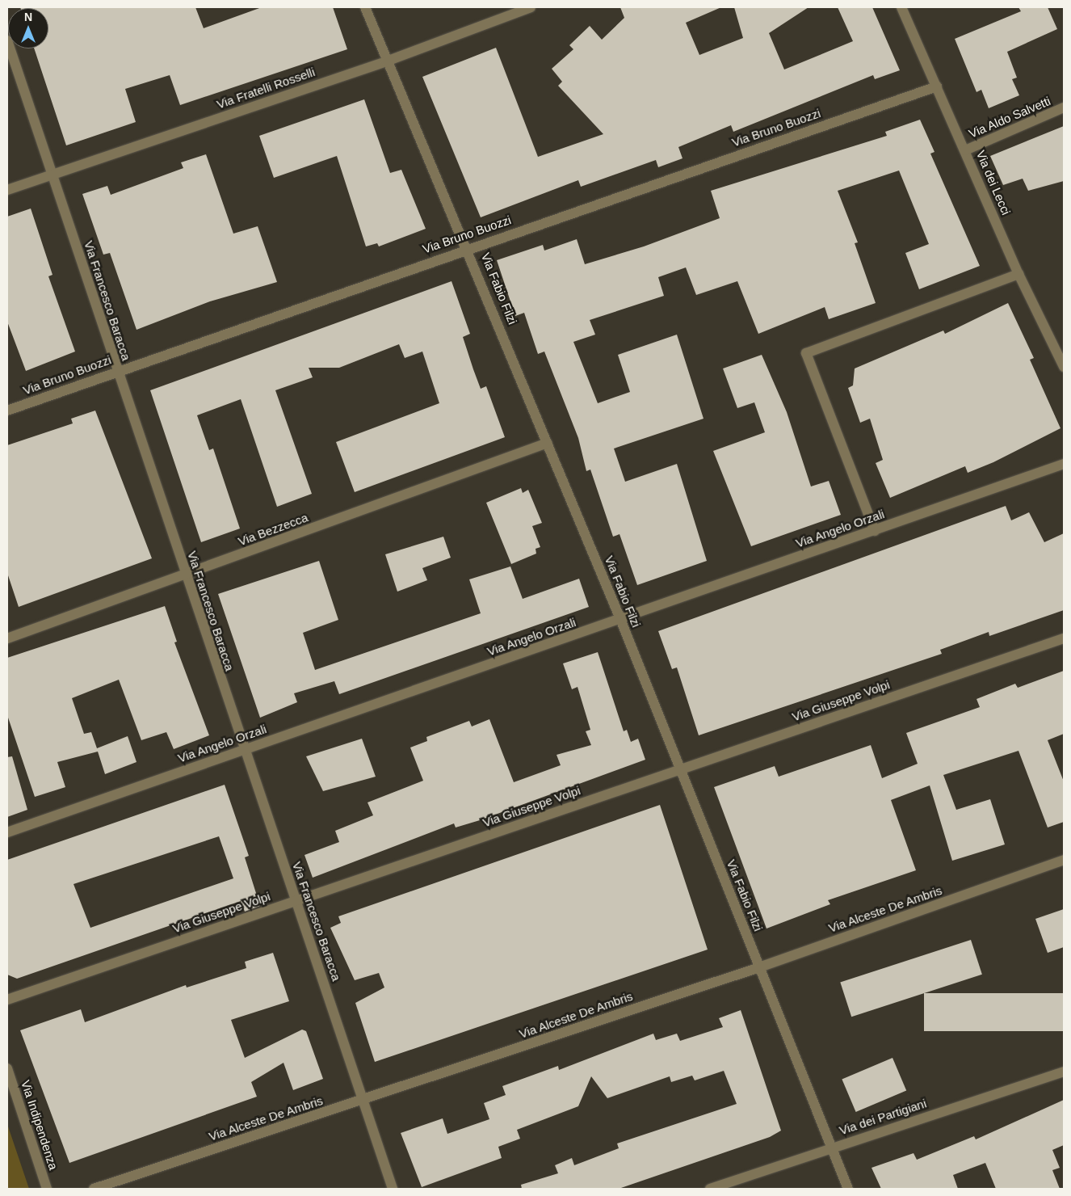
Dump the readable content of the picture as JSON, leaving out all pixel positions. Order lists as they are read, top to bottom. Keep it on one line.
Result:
{"streets":{"street":["Via Fratelli Rosselli","Via Aldo Salvetti","Via Bruno Buozzi","Via dei Lecci","Via Fabio Filzi","Via Francesco Baracca","Via Angelo Orzali","Via Bezzecca","Via Giuseppe Volpi","Via Alceste De Ambris","Via dei Partigiani","Via Indipendenza"]},"crossings":[["Via Fratelli Rosselli","Via Fabio Filzi"],["Via Fratelli Rosselli","Via Francesco Baracca"],["Via Aldo Salvetti","Via dei Lecci"],["Via Bruno Buozzi","Via dei Lecci"],["Via Bruno Buozzi","Via Fabio Filzi"],["Via Bruno Buozzi","Via Francesco Baracca"],["Via Fabio Filzi","Via Angelo Orzali"],["Via Fabio Filzi","Via Bezzecca"],["Via Fabio Filzi","Via Giuseppe Volpi"],["Via Fabio Filzi","Via Alceste De Ambris"],["Via Fabio Filzi","Via dei Partigiani"],["Via Francesco Baracca","Via Angelo Orzali"],["Via Francesco Baracca","Via Bezzecca"],["Via Francesco Baracca","Via Giuseppe Volpi"],["Via Francesco Baracca","Via Alceste De Ambris"]],"north":"top"}
